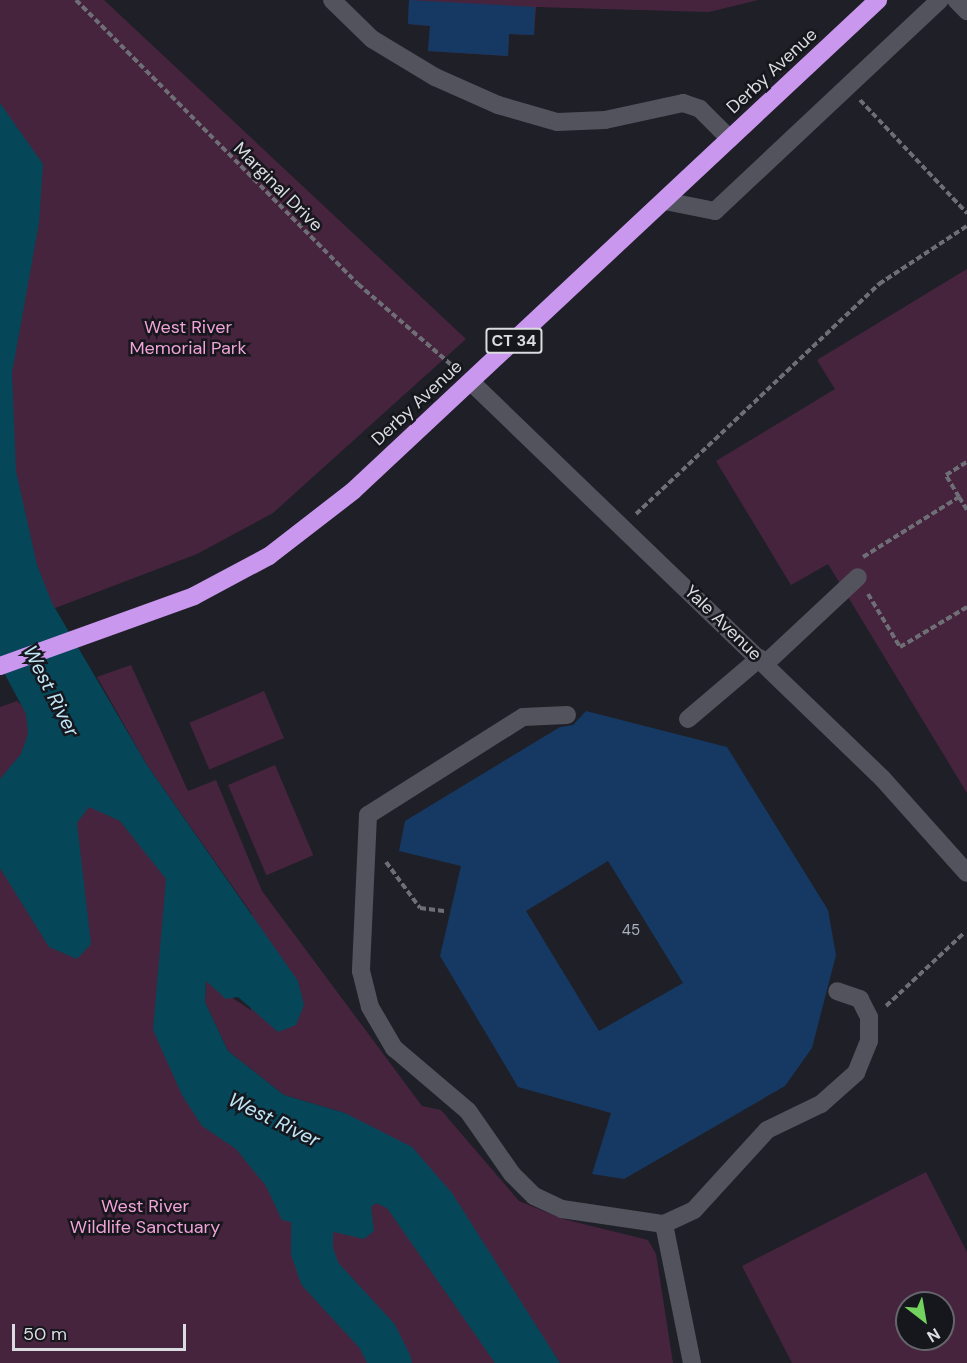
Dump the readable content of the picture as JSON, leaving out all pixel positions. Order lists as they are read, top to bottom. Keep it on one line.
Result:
{"streets":{"highway":["Derby Avenue","CT 34"],"street":["Yale Avenue"],"path":["Marginal Drive"]},"crossings":[["Derby Avenue","Marginal Drive"],["Derby Avenue","Yale Avenue"],["Marginal Drive","Yale Avenue"]],"water":["West River"],"parks":["West River Memorial Park","West River Wildlife Sanctuary"],"house_numbers":["45"],"scale_bar":"50 m","north":"bottom right"}
